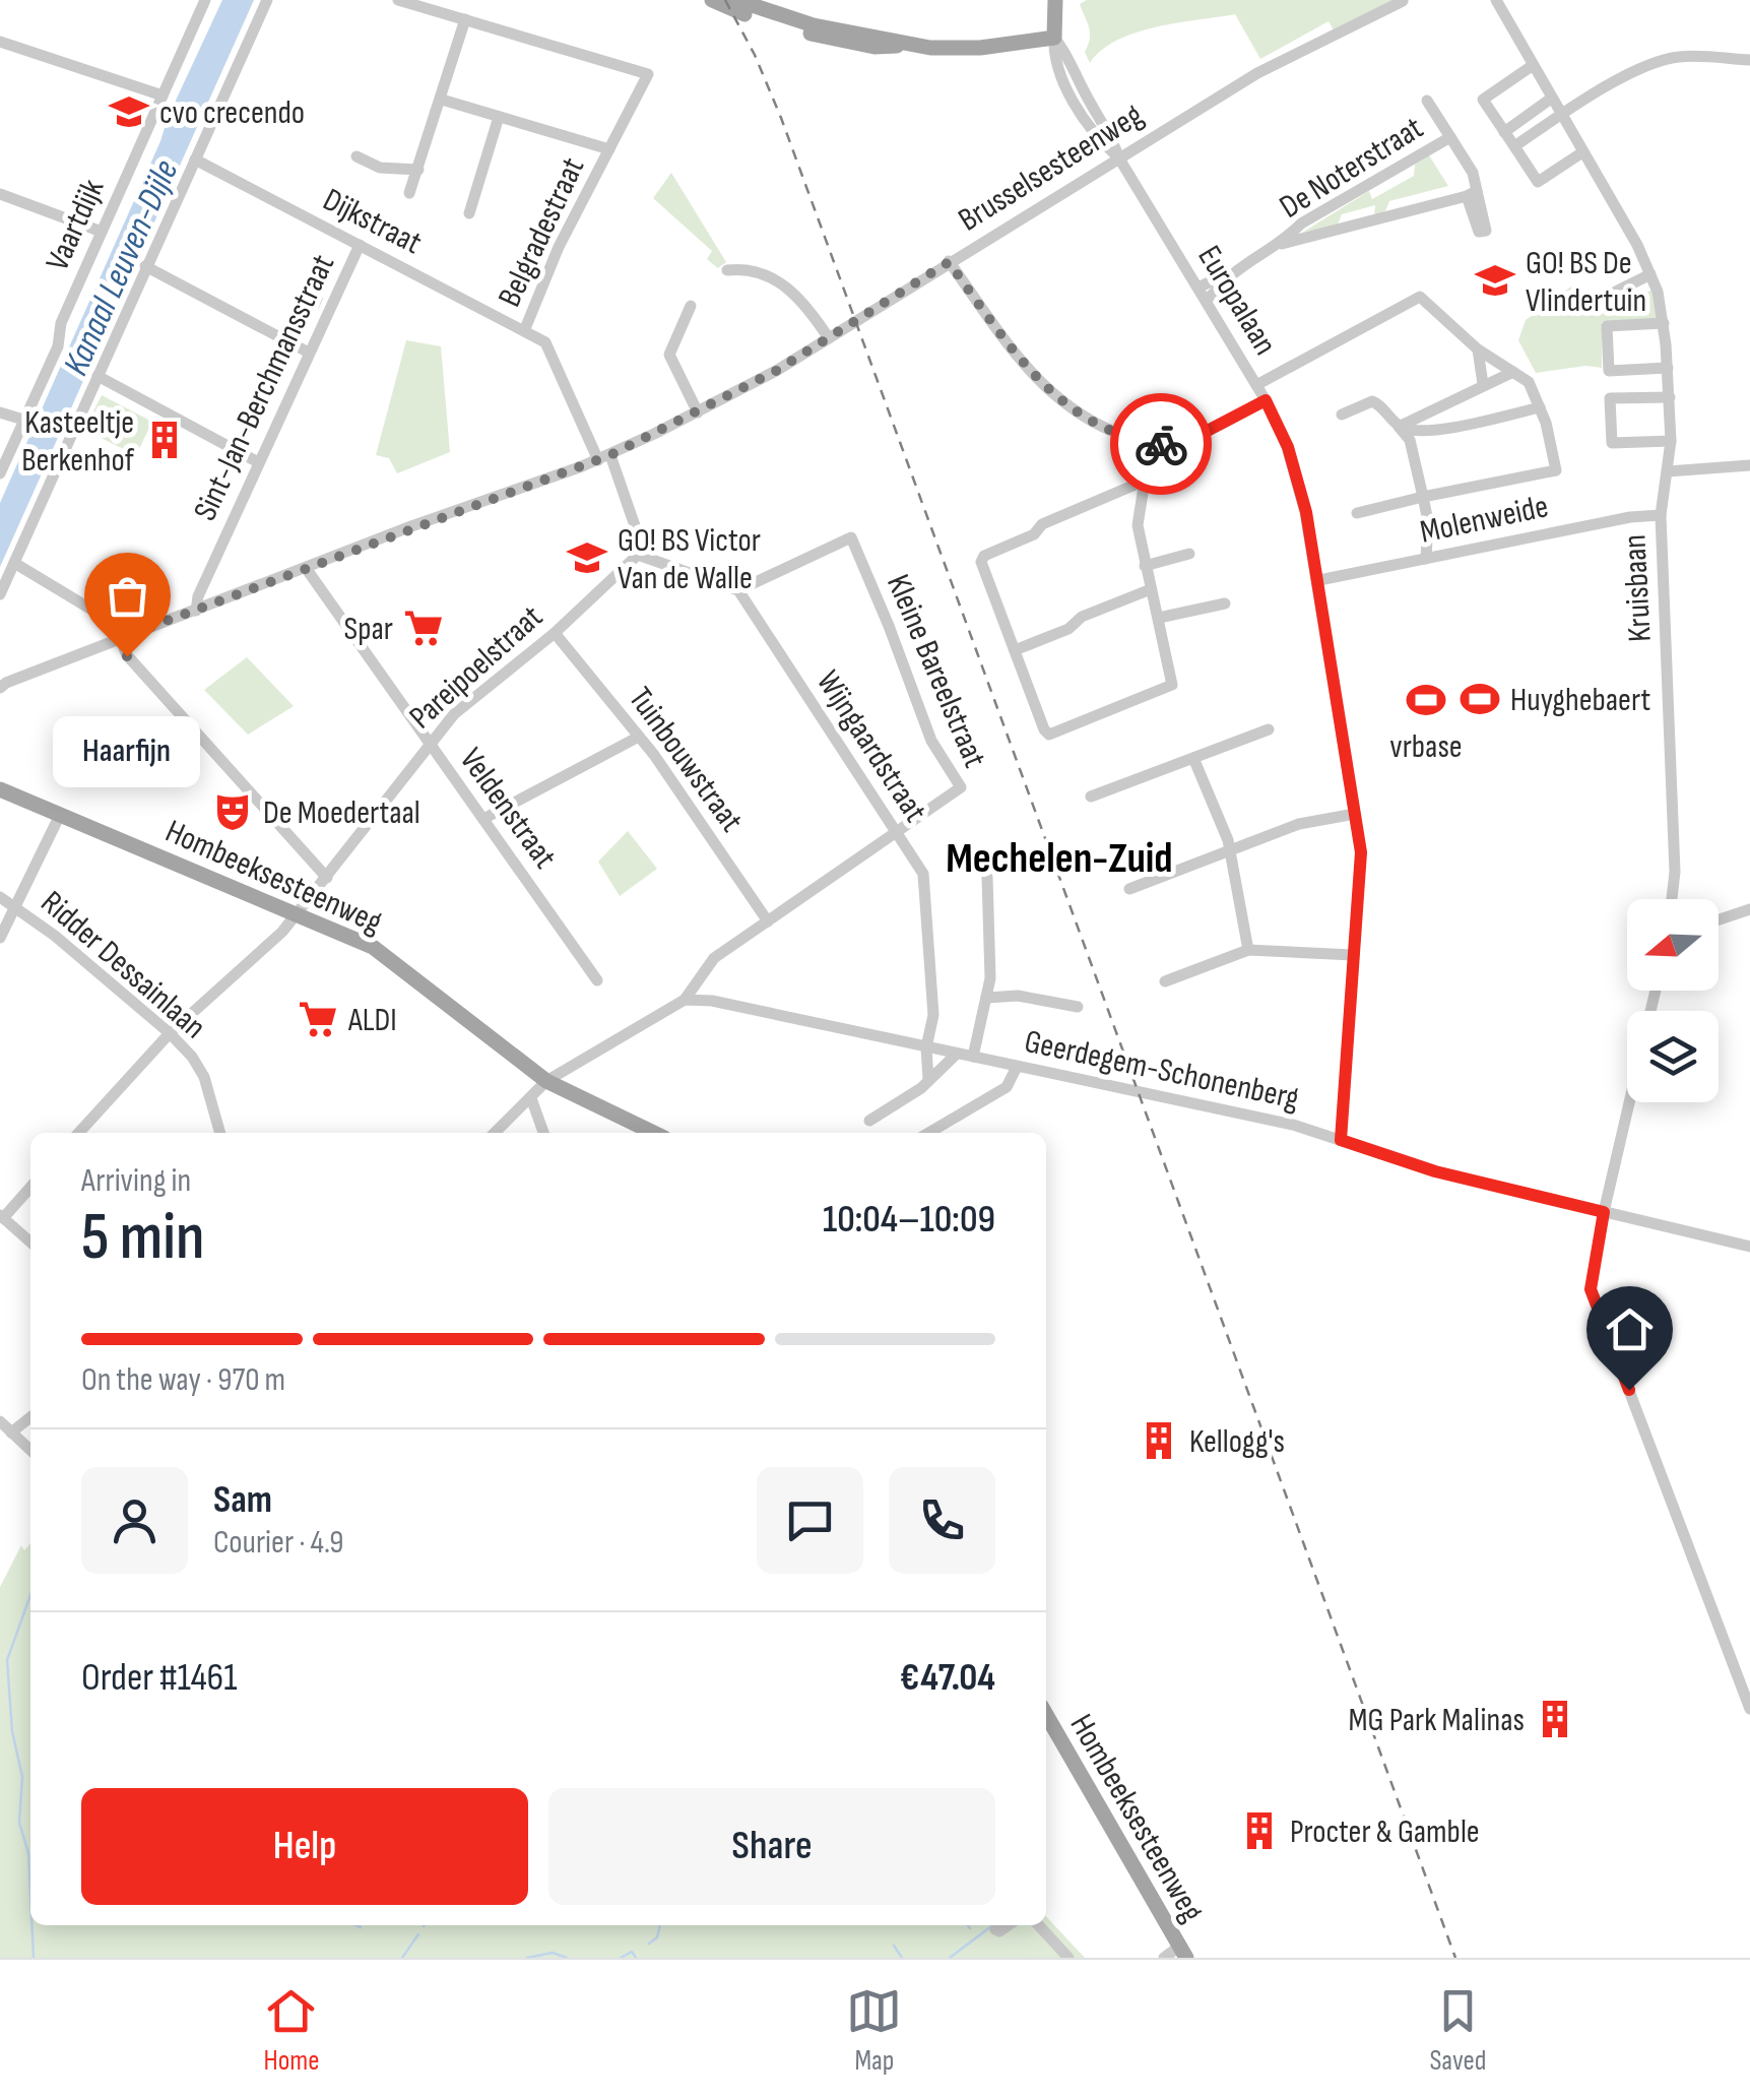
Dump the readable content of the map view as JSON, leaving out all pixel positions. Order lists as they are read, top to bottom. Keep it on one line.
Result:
{"streets":{"main road":["Hombeeksesteenweg"],"street":["Brusselsesteenweg","De Noterstraat","Dijkstraat","Vaartdijk","Belgradestraat","Europalaan","Sint-Jan-Berchmansstraat","Molenweide","Kruisbaan","Pareipoelstraat","Kleine Bareelstraat","Wijngaardstraat","Tuinbouwstraat","Veldenstraat","Ridder Dessainlaan","Geerdegem-Schonenberg"]},"crossings":[["Brusselsesteenweg","Belgradestraat"],["Brusselsesteenweg","Europalaan"],["Brusselsesteenweg","Sint-Jan-Berchmansstraat"],["Brusselsesteenweg","Veldenstraat"],["De Noterstraat","Europalaan"],["Dijkstraat","Belgradestraat"],["Dijkstraat","Sint-Jan-Berchmansstraat"],["Europalaan","Molenweide"],["Europalaan","Geerdegem-Schonenberg"],["Molenweide","Kruisbaan"],["Pareipoelstraat","Tuinbouwstraat"],["Pareipoelstraat","Veldenstraat"],["Pareipoelstraat","Hombeeksesteenweg"],["Pareipoelstraat","Ridder Dessainlaan"],["Kleine Bareelstraat","Wijngaardstraat"],["Kleine Bareelstraat","Tuinbouwstraat"],["Kleine Bareelstraat","Geerdegem-Schonenberg"],["Wijngaardstraat","Geerdegem-Schonenberg"]],"districts":["Mechelen-Zuid"],"water":["Kanaal Leuven-Dijle"],"places":{"school or university":["cvo crecendo","GO! BS De Vlindertuin","GO! BS Victor Van de Walle"],"building":["Kasteeltje Berkenhof","Kellogg's","MG Park Malinas","Procter & Gamble"],"supermarket":["Spar","ALDI"],"other":["Haarfijn"],"sports":["Huyghebaert","vrbase"],"theatre":["De Moedertaal"]},"north":"left","page":{"bubble":"Haarfijn","heading":["5 min","Arriving in","10:04–10:09"],"panel":["Sam","Courier · 4.9","Order #1461","€47.04"],"bar":"On the way · 970 m","buttons":["Help","Share"],"tabs":["Home","Map","Saved"]}}
